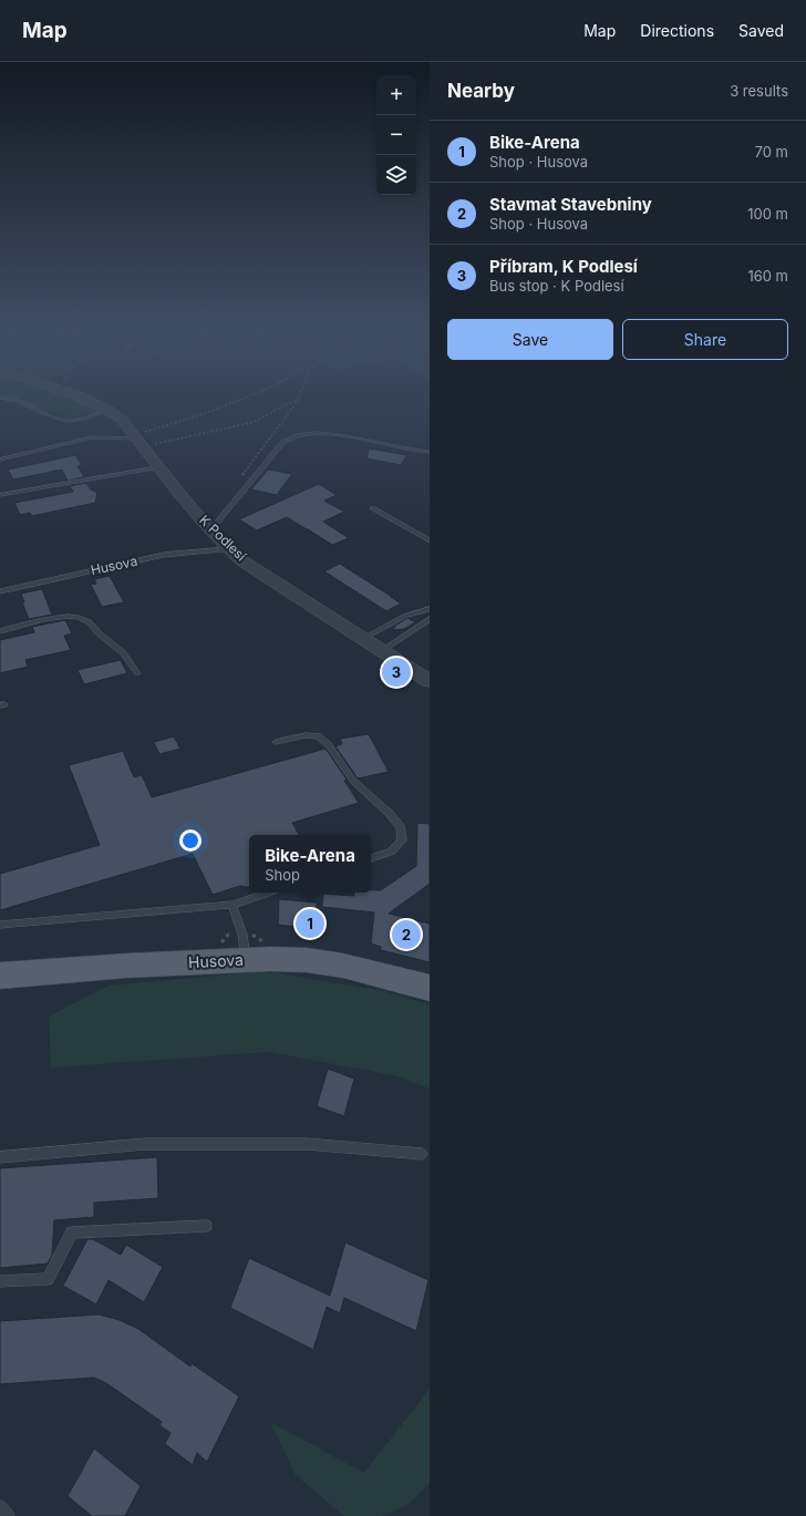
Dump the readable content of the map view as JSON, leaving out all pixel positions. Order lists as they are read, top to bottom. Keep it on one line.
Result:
{"streets":{"main road":["Husova"],"street":["K Podlesí"]},"crossings":[["K Podlesí","Husova"]],"page":{"header":"Map","nav":["Map","Directions","Saved"],"heading":["Nearby","3 results"],"map_buttons":["+","−"],"list":[{"mark":"1","name":"Bike-Arena","note":"Shop · Husova","value":"70 m"},{"mark":"2","name":"Stavmat Stavebniny","note":"Shop · Husova","value":"100 m"},{"mark":"3","name":"Příbram, K Podlesí","note":"Bus stop · K Podlesí","value":"160 m"}],"buttons":["Save","Share"],"pins":["3","1","2"],"popup":["Bike-Arena","Shop"]}}
